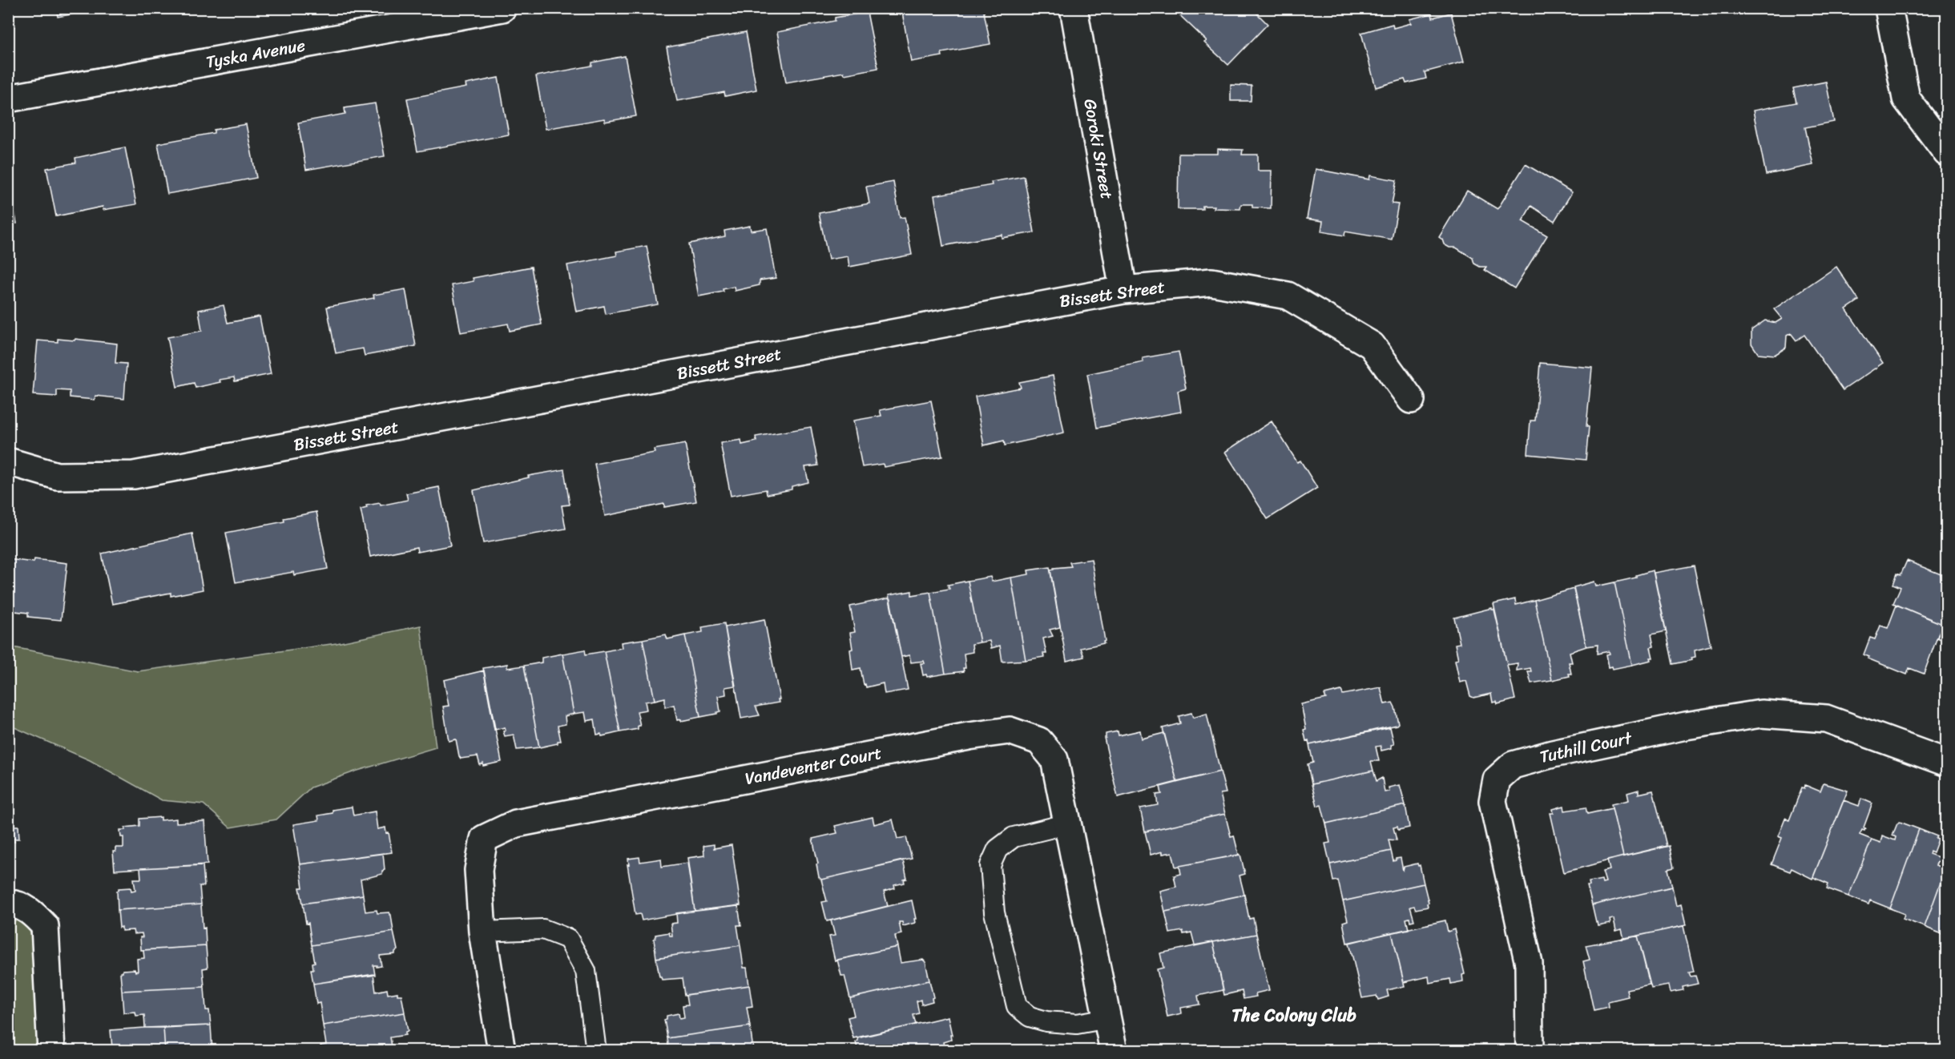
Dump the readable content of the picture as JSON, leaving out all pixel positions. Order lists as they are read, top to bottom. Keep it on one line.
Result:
{"streets":{"street":["Tyska Avenue","Goroki Street","Bissett Street","Tuthill Court","Vandeventer Court"]},"crossings":[["Goroki Street","Bissett Street"]],"districts":["The Colony Club"]}
